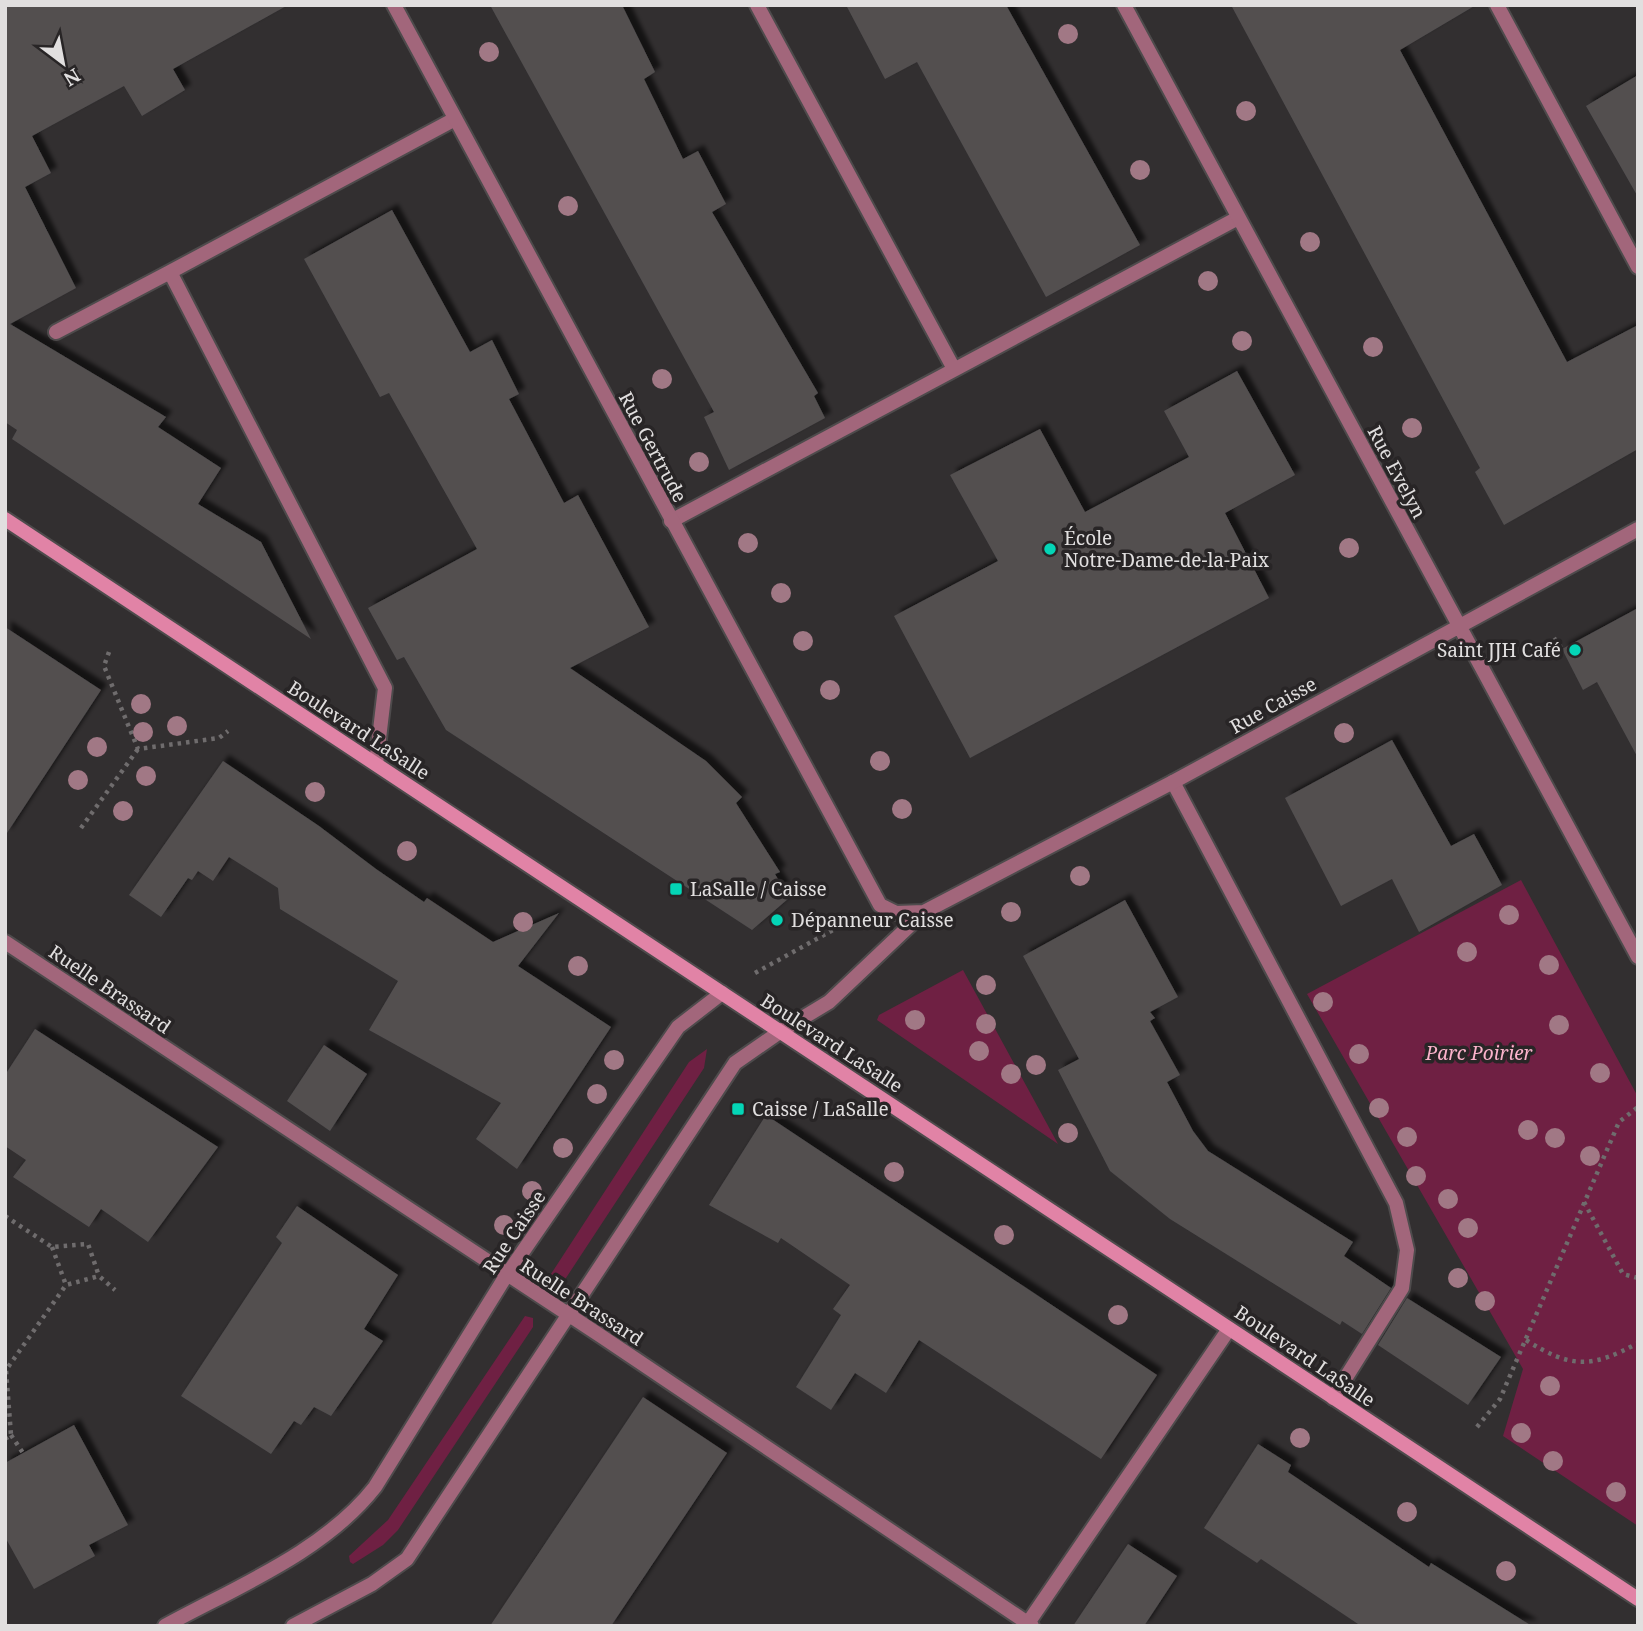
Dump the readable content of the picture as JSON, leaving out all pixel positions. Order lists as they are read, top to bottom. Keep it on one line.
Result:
{"streets":{"main road":["Boulevard LaSalle"],"street":["Rue Gertrude","Rue Evelyn","Rue Caisse","Ruelle Brassard"]},"crossings":[["Rue Evelyn","Rue Caisse"],["Rue Caisse","Boulevard LaSalle"],["Rue Caisse","Ruelle Brassard"]],"parks":["Parc Poirier"],"places":{"other":["École Notre-Dame-de-la-Paix","Saint JJH Café","Dépanneur Caisse"],"transit":["LaSalle / Caisse","Caisse / LaSalle"]},"north":"bottom right"}
